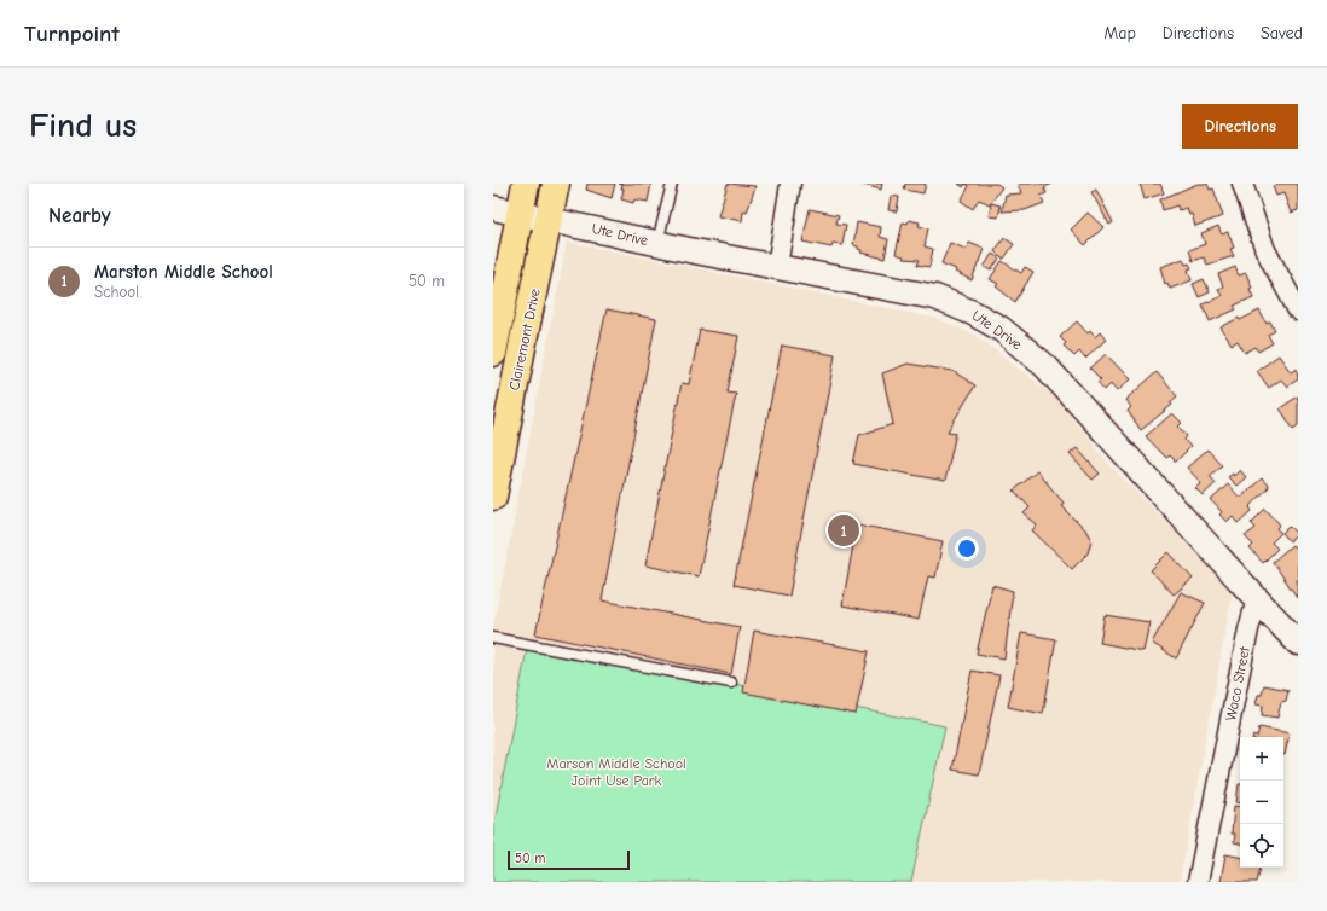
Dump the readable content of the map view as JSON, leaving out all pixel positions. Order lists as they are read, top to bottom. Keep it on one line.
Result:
{"streets":{"main road":["Clairemont Drive"],"street":["Ute Drive","Waco Street"]},"crossings":[["Ute Drive","Clairemont Drive"],["Ute Drive","Waco Street"]],"parks":["Marson Middle School Joint Use Park"],"scale_bar":"50 m","page":{"header":"Turnpoint","nav":["Map","Directions","Saved"],"buttons":"Directions","title":"Find us","heading":"Nearby","list":[{"mark":"1","name":"Marston Middle School","note":"School","value":"50 m"}],"pins":"1","map_buttons":["+","−"],"scale":"50 m"}}
